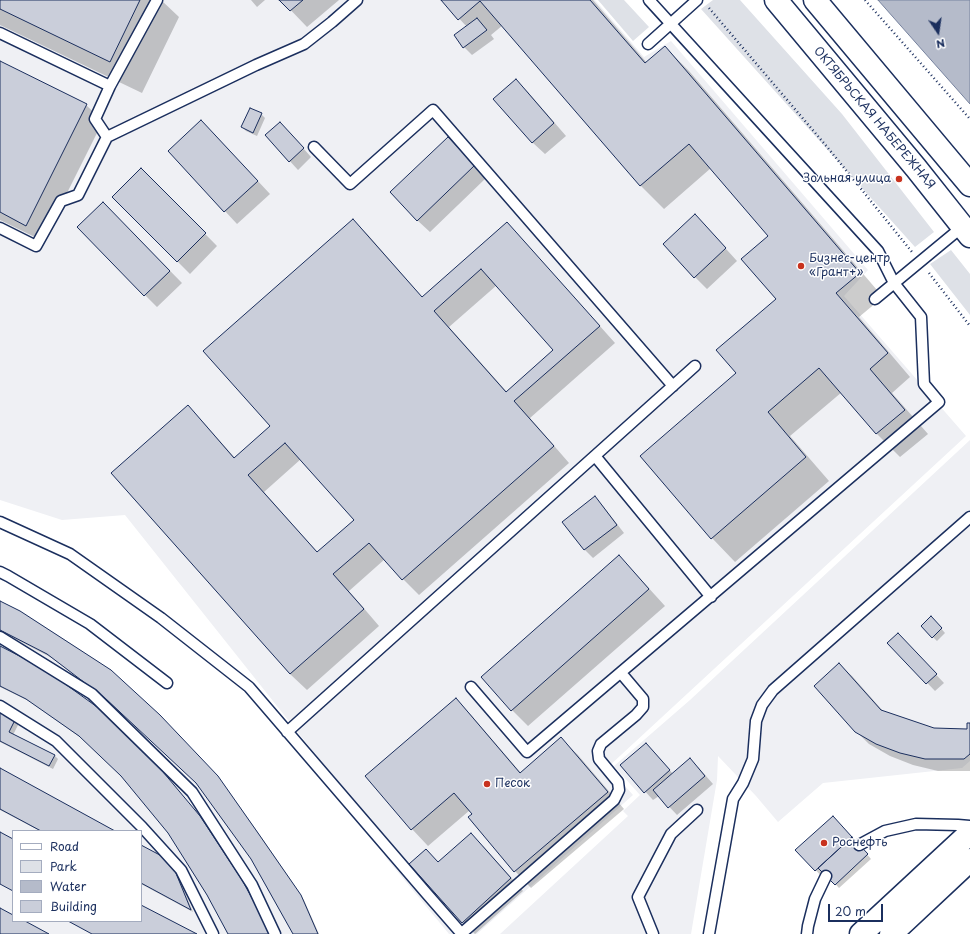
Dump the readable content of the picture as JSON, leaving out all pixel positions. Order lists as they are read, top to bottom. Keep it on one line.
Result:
{"streets":{"main road":["ОКТЯБРЬСКАЯ НАБЕРЕЖНАЯ"]},"places":["Зольная улица","Бизнес-центр «Грант+»","Песок","Роснефть"],"legend":["Road","Park","Water","Building"],"scale_bar":"20 m","north":"bottom"}
